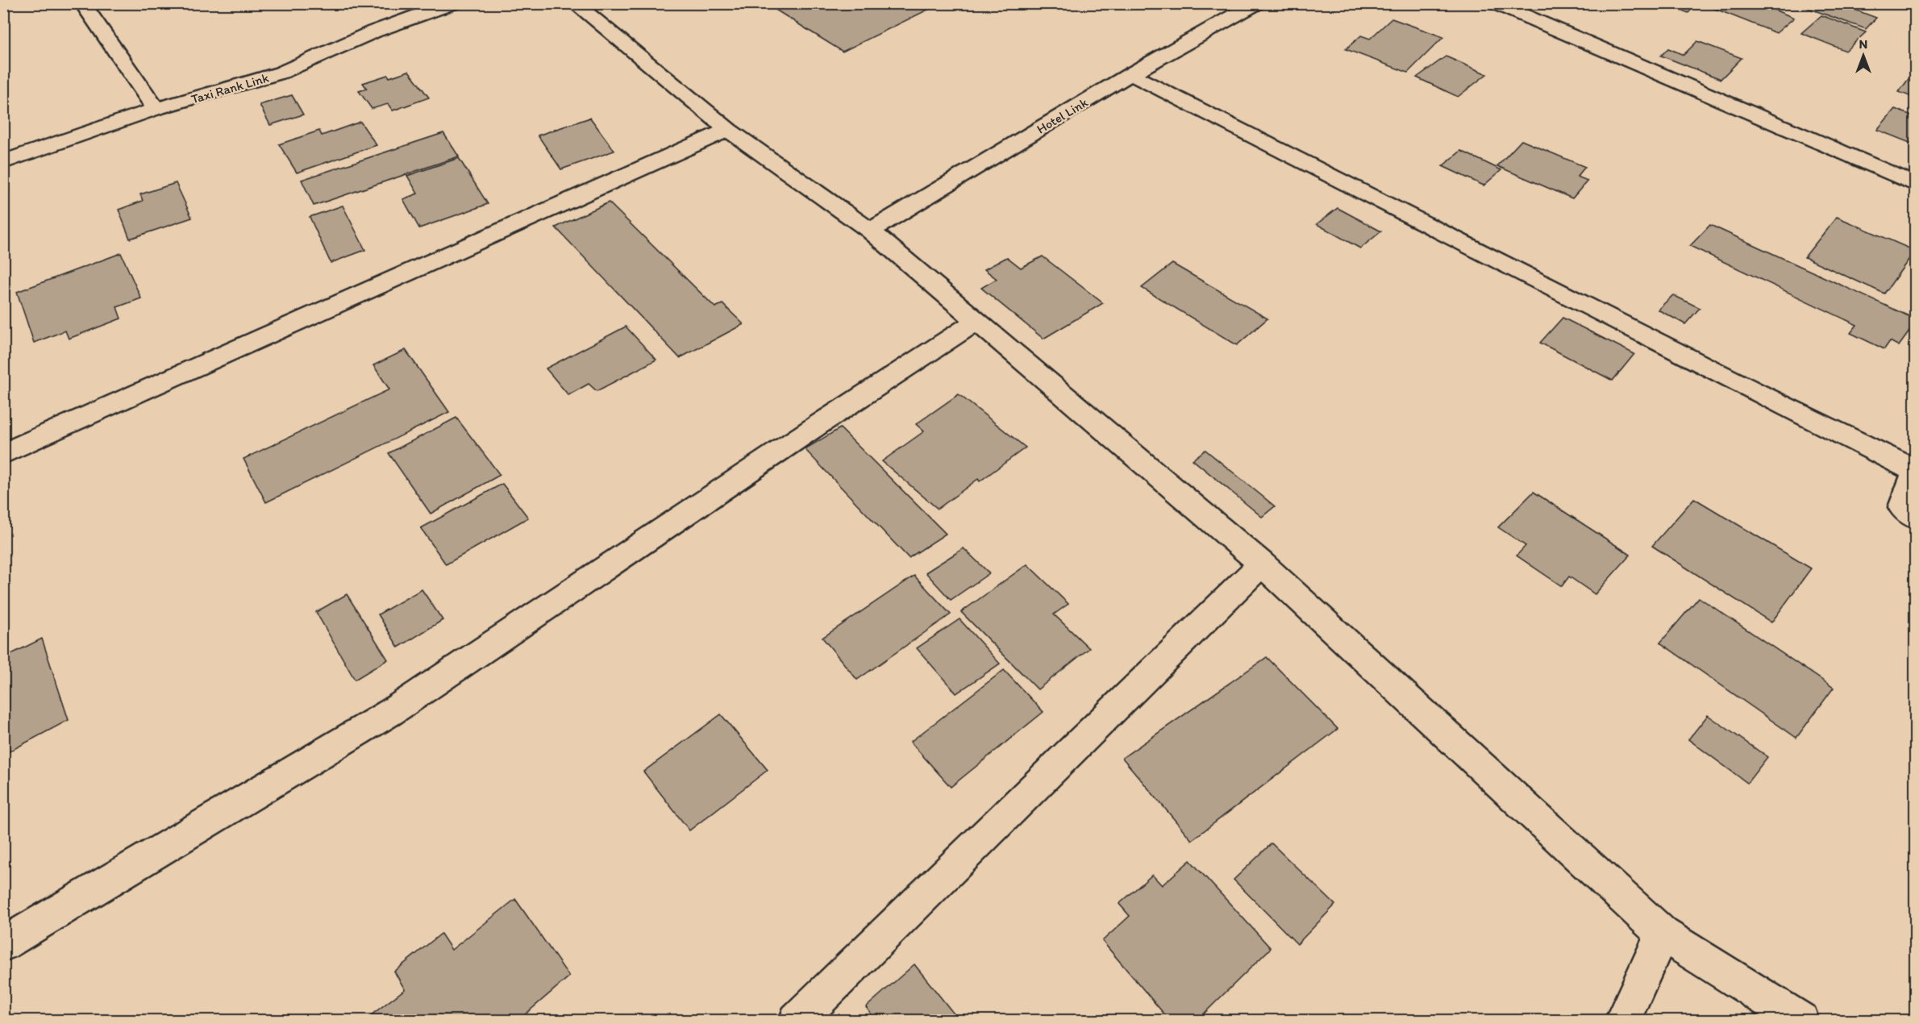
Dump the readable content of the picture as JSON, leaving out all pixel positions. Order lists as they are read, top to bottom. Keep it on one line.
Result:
{"streets":{"street":["Taxi Rank Link","Hotel Link"]},"north":"top"}
